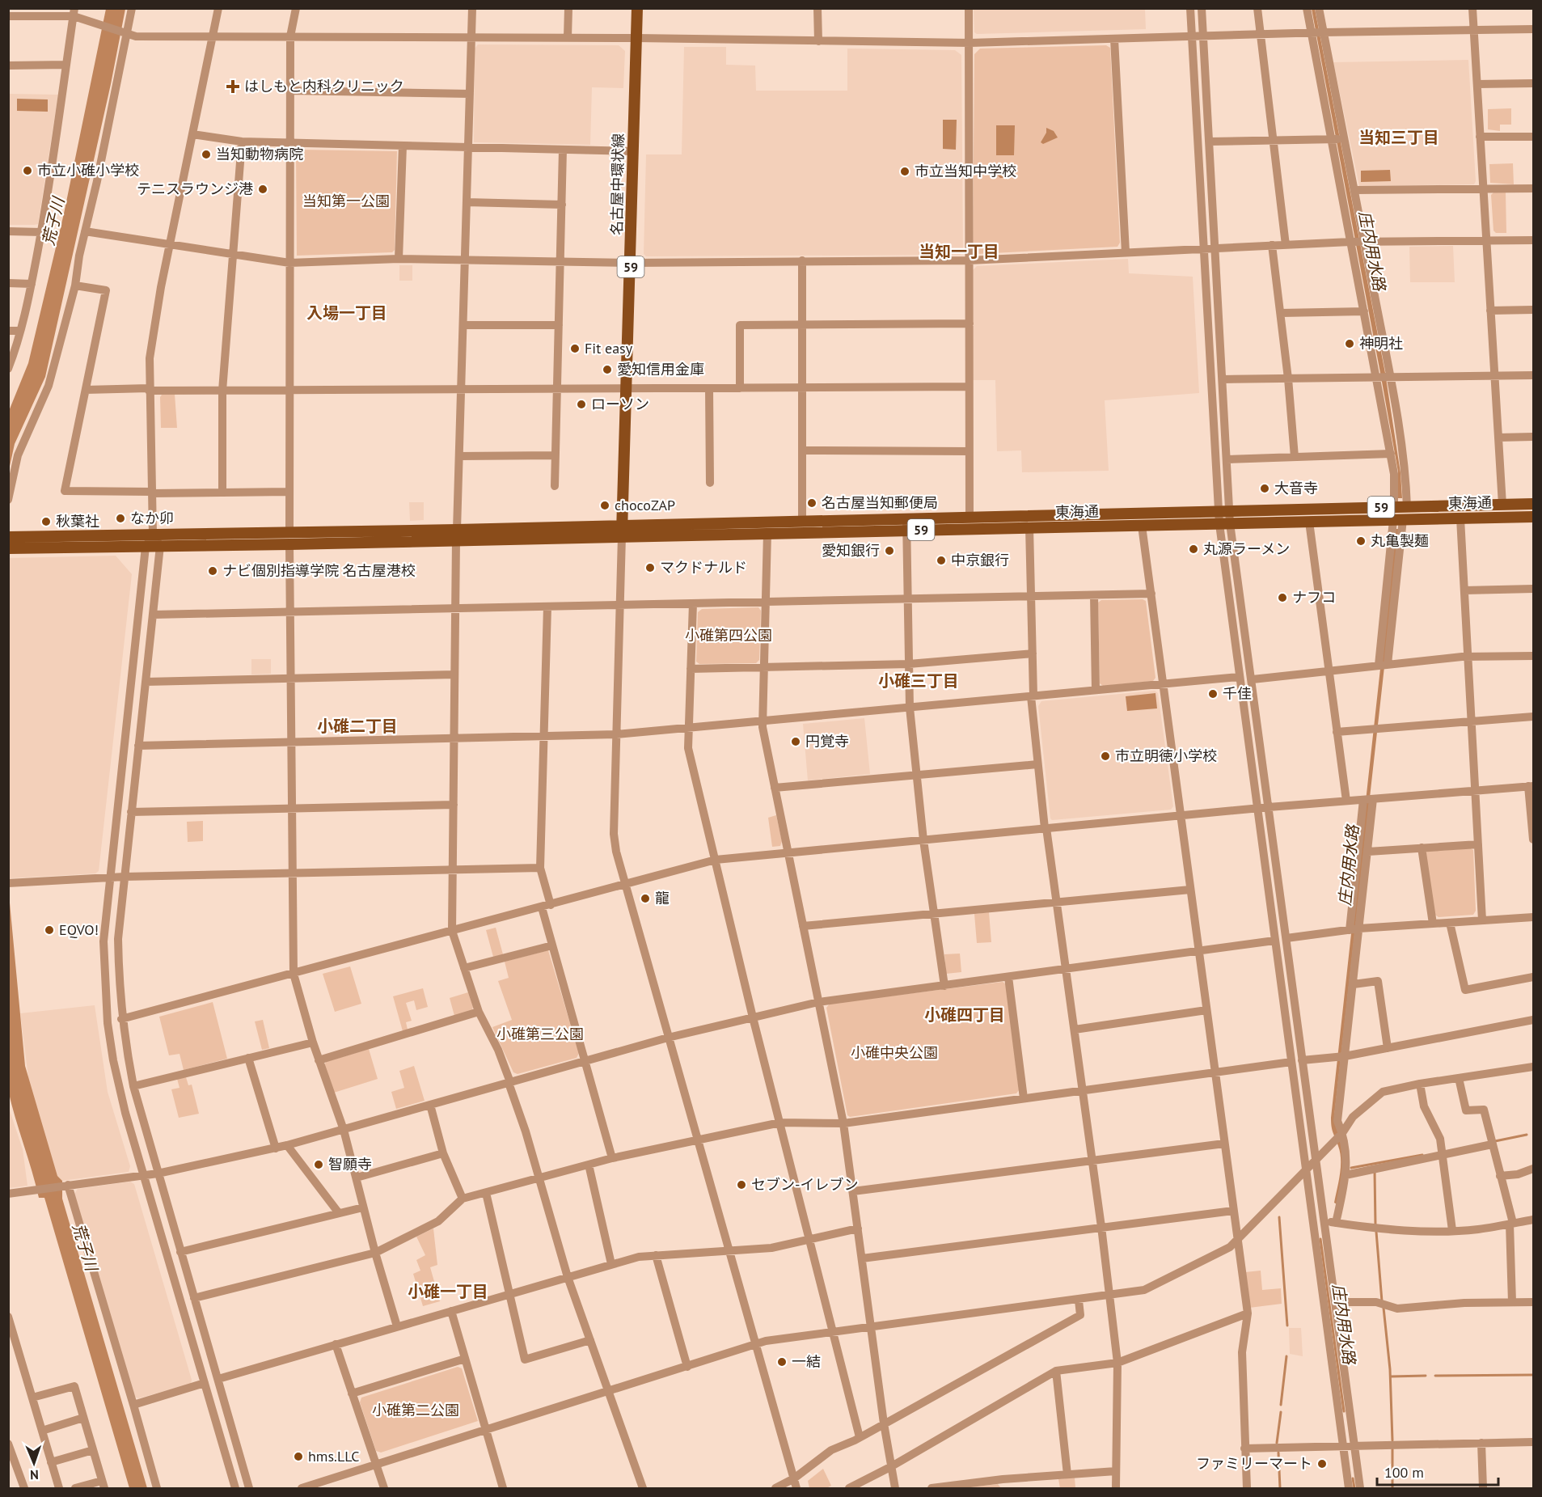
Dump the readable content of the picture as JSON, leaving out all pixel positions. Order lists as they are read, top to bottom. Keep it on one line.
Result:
{"streets":{"main road":["名古屋中環状線","59","東海通"]},"crossings":[["名古屋中環状線","東海通"]],"districts":["当知三丁目","当知一丁目","入場一丁目","小碓三丁目","小碓二丁目","小碓四丁目","小碓一丁目"],"water":["荒子川","庄内用水路"],"parks":["当知第一公園","小碓第四公園","小碓第三公園","小碓中央公園","小碓第二公園"],"places":{"health":["はしもと内科クリニック"],"other":["当知動物病院","市立小碓小学校","市立当知中学校","テニスラウンジ港","神明社","Fit easy","愛知信用金庫","ローソン","大音寺","名古屋当知郵便局","chocoZAP","なか卯","秋葉社","丸亀製麺","丸源ラーメン","愛知銀行","中京銀行","マクドナルド","ナビ個別指導学院 名古屋港校","ナフコ","千佳","円覚寺","市立明徳小学校","龍","EQVO!","智願寺","セブン-イレブン","一結","hms.LLC","ファミリーマート"]},"scale_bar":"100 m","north":"bottom"}
